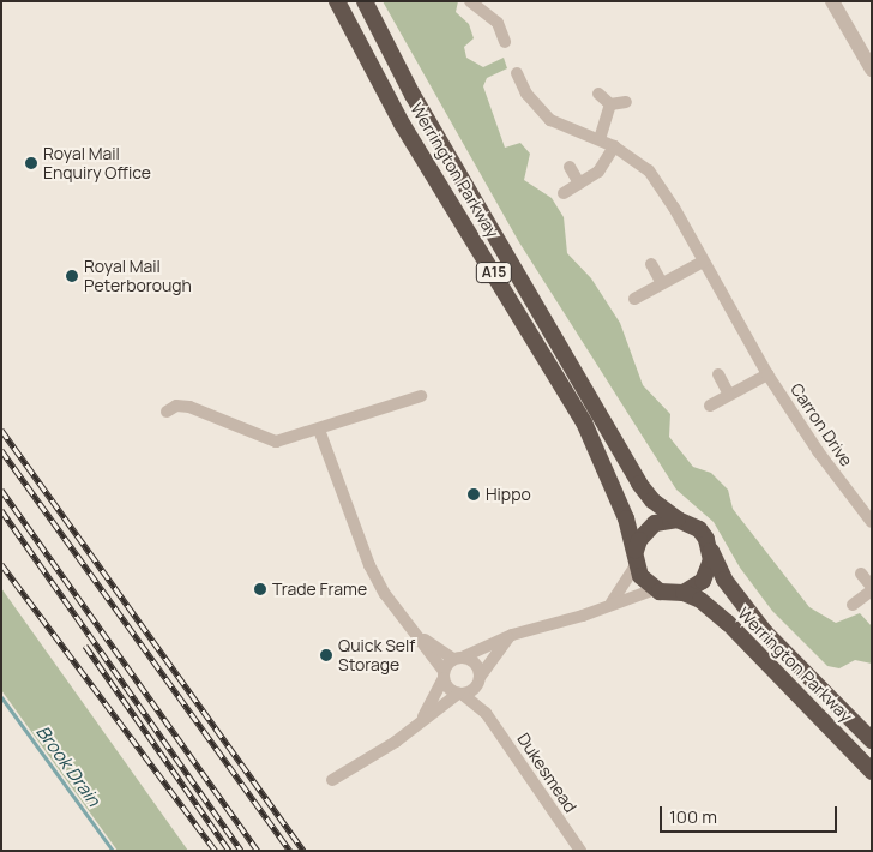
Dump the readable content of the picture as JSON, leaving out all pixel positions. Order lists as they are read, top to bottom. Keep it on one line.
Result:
{"streets":{"highway":["Werrington Parkway","A15"],"street":["Carron Drive","Dukesmead"]},"crossings":[["Werrington Parkway","A15"]],"water":["Brook Drain"],"places":["Royal Mail Enquiry Office","Royal Mail Peterborough","Hippo","Trade Frame","Quick Self Storage"],"scale_bar":"100 m"}
